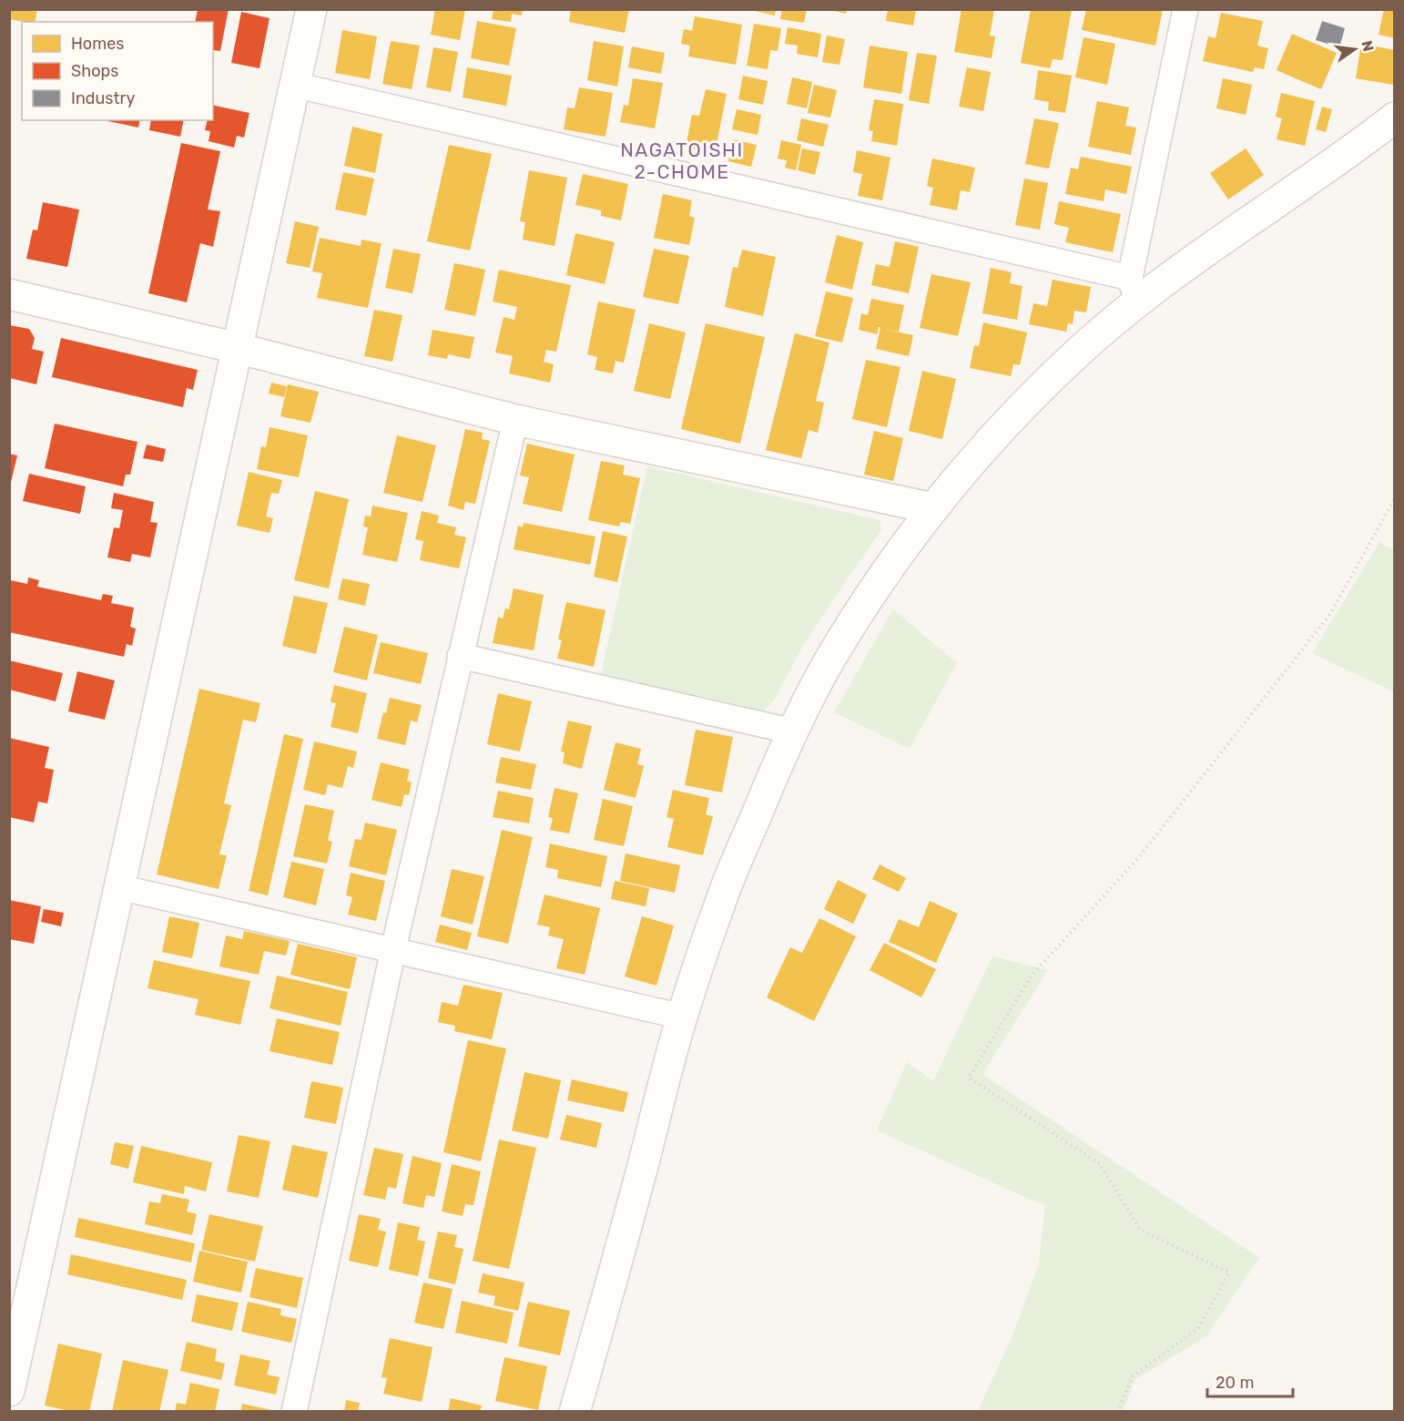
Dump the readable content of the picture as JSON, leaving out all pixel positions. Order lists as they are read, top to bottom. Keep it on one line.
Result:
{"districts":["NAGATOISHI 2-CHOME"],"legend":["Homes","Shops","Industry"],"scale_bar":"20 m","north":"right"}
